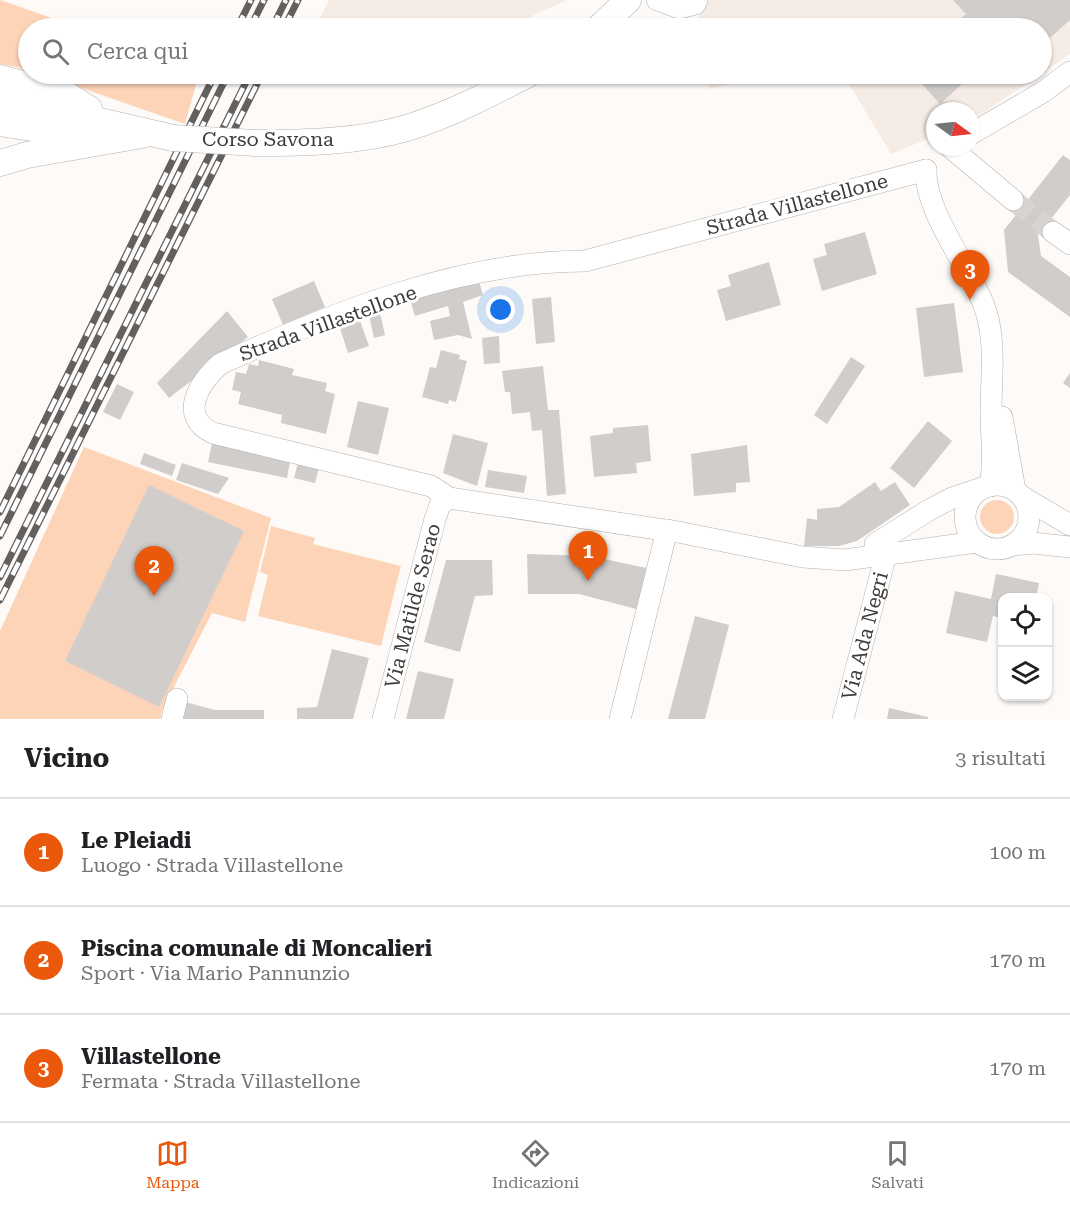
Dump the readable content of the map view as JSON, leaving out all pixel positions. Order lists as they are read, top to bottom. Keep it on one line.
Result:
{"streets":{"main road":["Corso Savona"],"street":["Strada Villastellone","Via Matilde Serao","Via Ada Negri"]},"crossings":[["Strada Villastellone","Via Matilde Serao"],["Strada Villastellone","Via Ada Negri"]],"north":"right","page":{"search":"Cerca qui","pins":["3","1","2"],"heading":["Vicino","3 risultati"],"list":[{"mark":"1","name":"Le Pleiadi","note":"Luogo · Strada Villastellone","value":"100 m"},{"mark":"2","name":"Piscina comunale di Moncalieri","note":"Sport · Via Mario Pannunzio","value":"170 m"},{"mark":"3","name":"Villastellone","note":"Fermata · Strada Villastellone","value":"170 m"}],"nav":["Mappa","Indicazioni","Salvati"]}}
